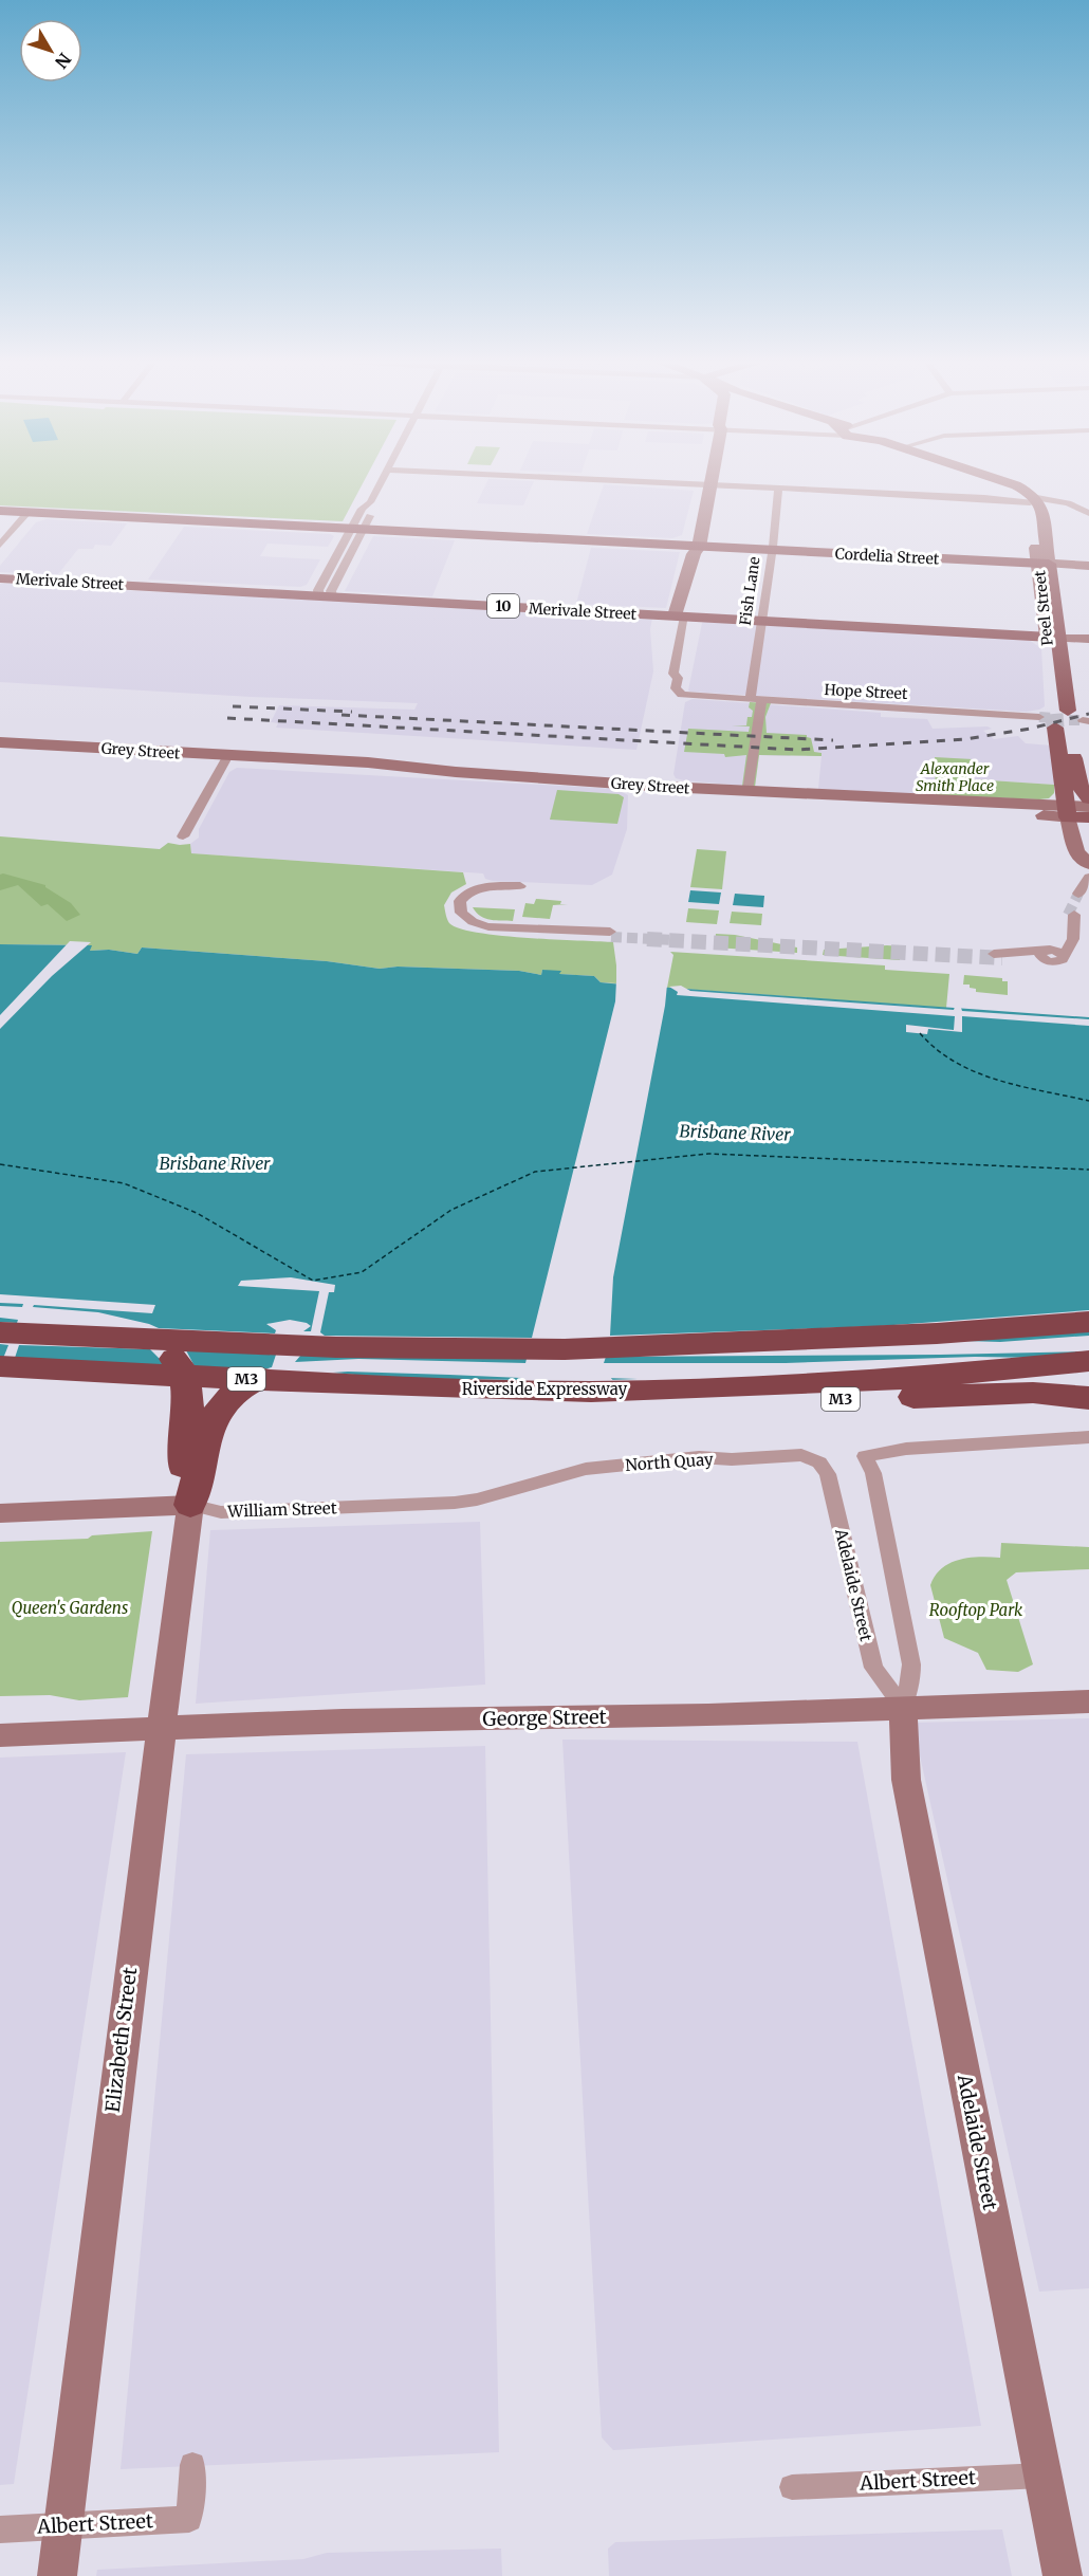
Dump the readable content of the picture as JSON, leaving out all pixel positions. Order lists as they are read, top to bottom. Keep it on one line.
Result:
{"streets":{"highway":["M3","Riverside Expressway"],"main road":["Cordelia Street","Merivale Street","10","Peel Street","Grey Street"],"street":["Fish Lane","Hope Street","North Quay","William Street","Adelaide Street","George Street","Elizabeth Street","Albert Street"]},"crossings":[["Cordelia Street","Fish Lane"],["Cordelia Street","Peel Street"],["Merivale Street","Fish Lane"],["Merivale Street","Peel Street"],["Merivale Street","Hope Street"],["Fish Lane","Hope Street"],["Fish Lane","Grey Street"],["Peel Street","Hope Street"],["Peel Street","Grey Street"],["M3","Riverside Expressway"],["North Quay","William Street"],["North Quay","Adelaide Street"],["William Street","Elizabeth Street"],["Adelaide Street","George Street"],["Adelaide Street","Albert Street"],["George Street","Elizabeth Street"],["Elizabeth Street","Albert Street"]],"water":["Brisbane River"],"parks":["Alexander Smith Place","Queen's Gardens","Rooftop Park"],"north":"bottom right"}
